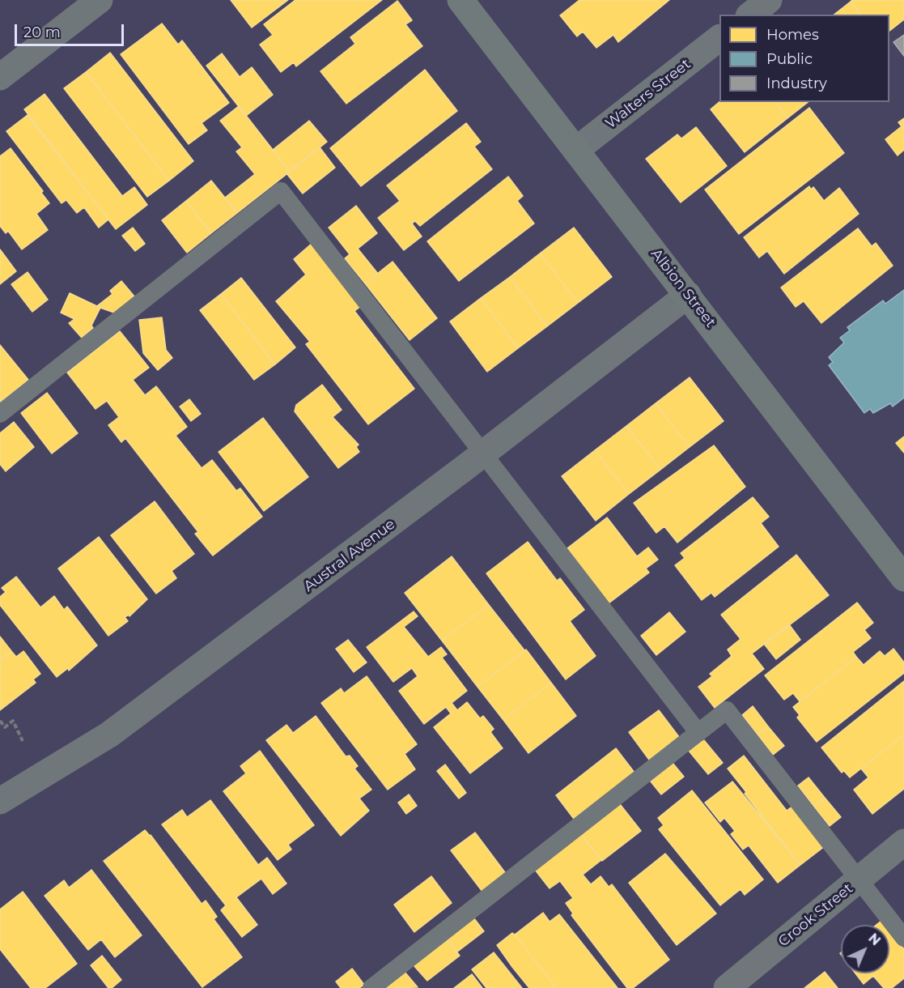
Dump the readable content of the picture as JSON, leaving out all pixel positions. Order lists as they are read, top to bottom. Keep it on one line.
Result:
{"streets":{"street":["Walters Street","Albion Street","Austral Avenue","Crook Street"]},"crossings":[["Walters Street","Albion Street"],["Albion Street","Austral Avenue"]],"legend":["Homes","Public","Industry"],"scale_bar":"20 m","north":"top right"}
